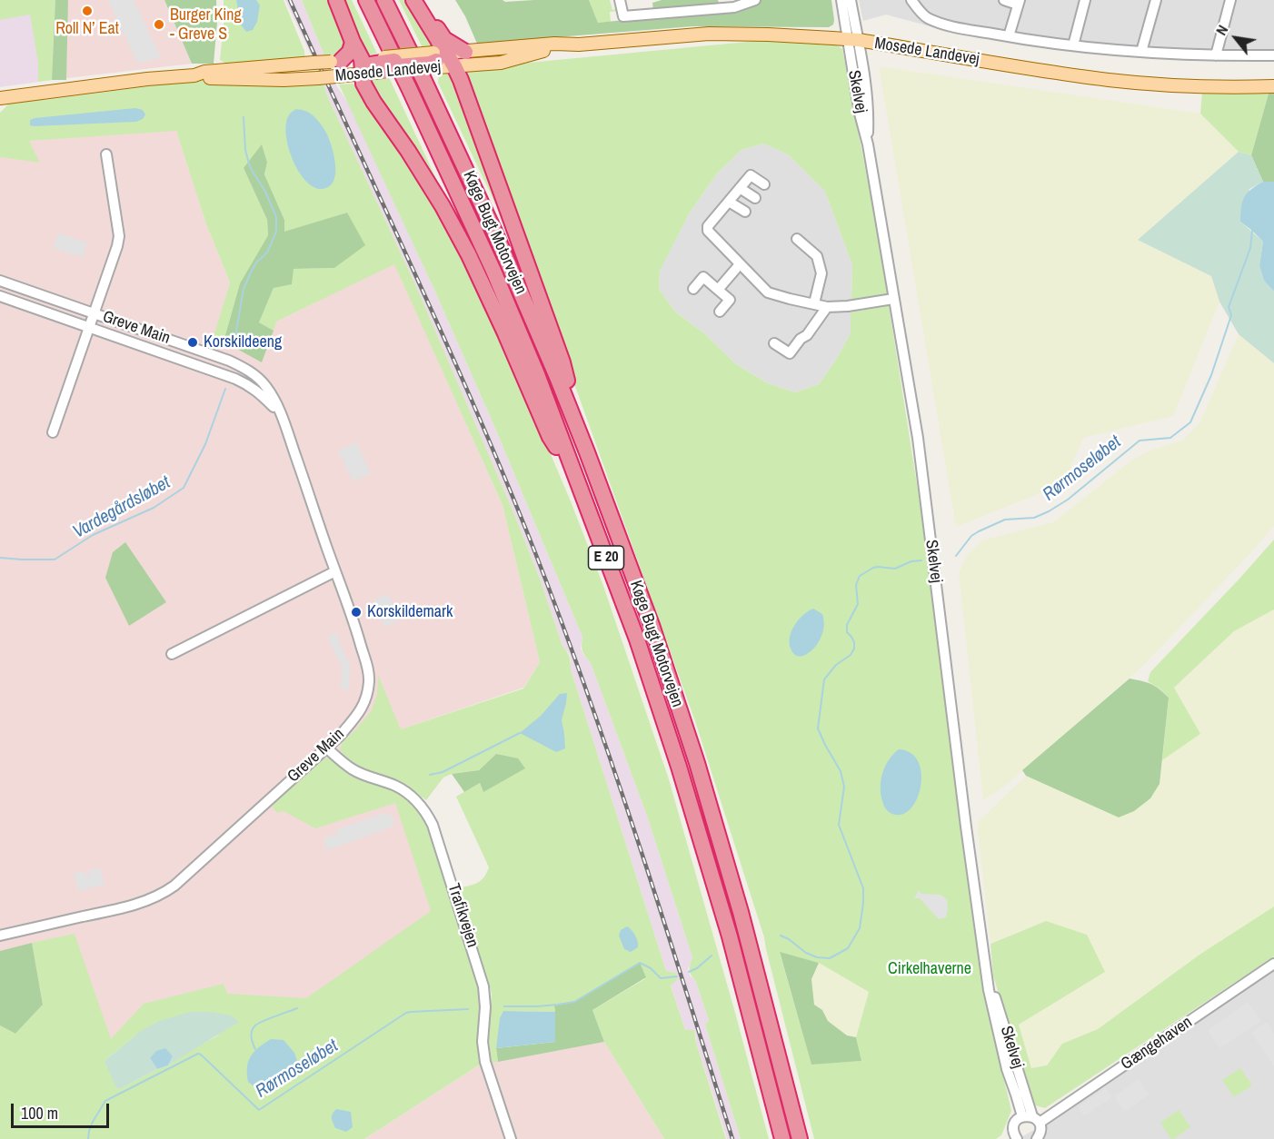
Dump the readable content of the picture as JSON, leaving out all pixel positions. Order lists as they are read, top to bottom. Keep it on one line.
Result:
{"streets":{"highway":["Køge Bugt Motorvejen","E 20"],"main road":["Mosede Landevej"],"street":["Skelvej","Greve Main","Trafikvejen","Gængehaven"]},"crossings":[["Mosede Landevej","Skelvej"],["Skelvej","Gængehaven"],["Greve Main","Trafikvejen"]],"water":["Rørmoseløbet","Vardegårdsløbet"],"parks":["Cirkelhaverne"],"places":["Roll N’ Eat","Burger King - Greve S","Korskildeeng","Korskildemark"],"scale_bar":"100 m","north":"top left"}
